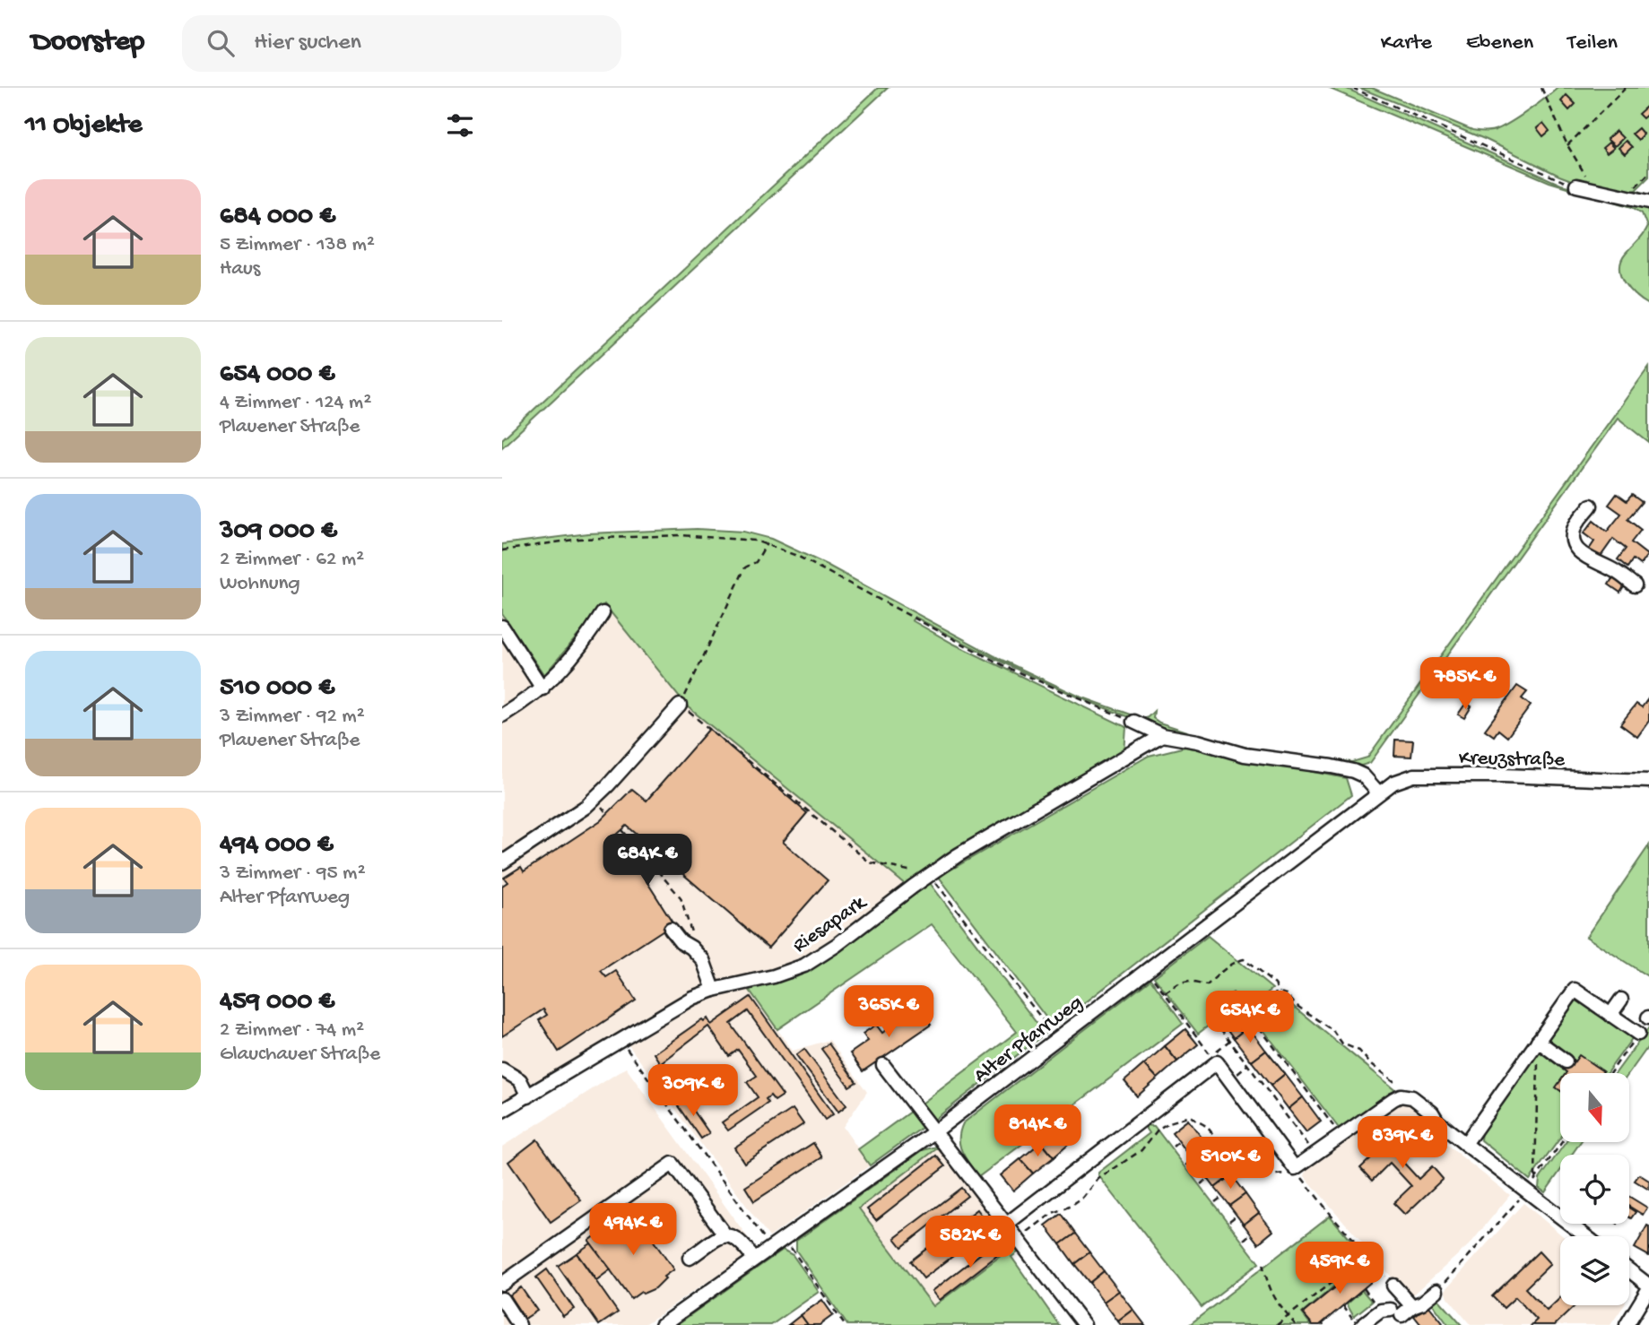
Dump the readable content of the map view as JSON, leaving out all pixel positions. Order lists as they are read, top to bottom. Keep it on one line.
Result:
{"streets":{"street":["Kreuzstraße","Riesapark","Alter Pfarrweg"]},"crossings":[["Kreuzstraße","Alter Pfarrweg"]],"north":"bottom","page":{"header":"Doorstep","search":"Hier suchen","nav":["Karte","Ebenen","Teilen"],"heading":"11 Objekte","list":[{"name":"684 000 €","note":"5 Zimmer · 138 m² · Haus"},{"name":"654 000 €","note":"4 Zimmer · 124 m² · Plauener Straße"},{"name":"309 000 €","note":"2 Zimmer · 62 m² · Wohnung"},{"name":"510 000 €","note":"3 Zimmer · 92 m² · Plauener Straße"},{"name":"494 000 €","note":"3 Zimmer · 95 m² · Alter Pfarrweg"},{"name":"459 000 €","note":"2 Zimmer · 74 m² · Glauchauer Straße"}],"price":["785K €","684K €","365K €","654K €","309K €","814K €","839K €","510K €","494K €","582K €","459K €"]}}
